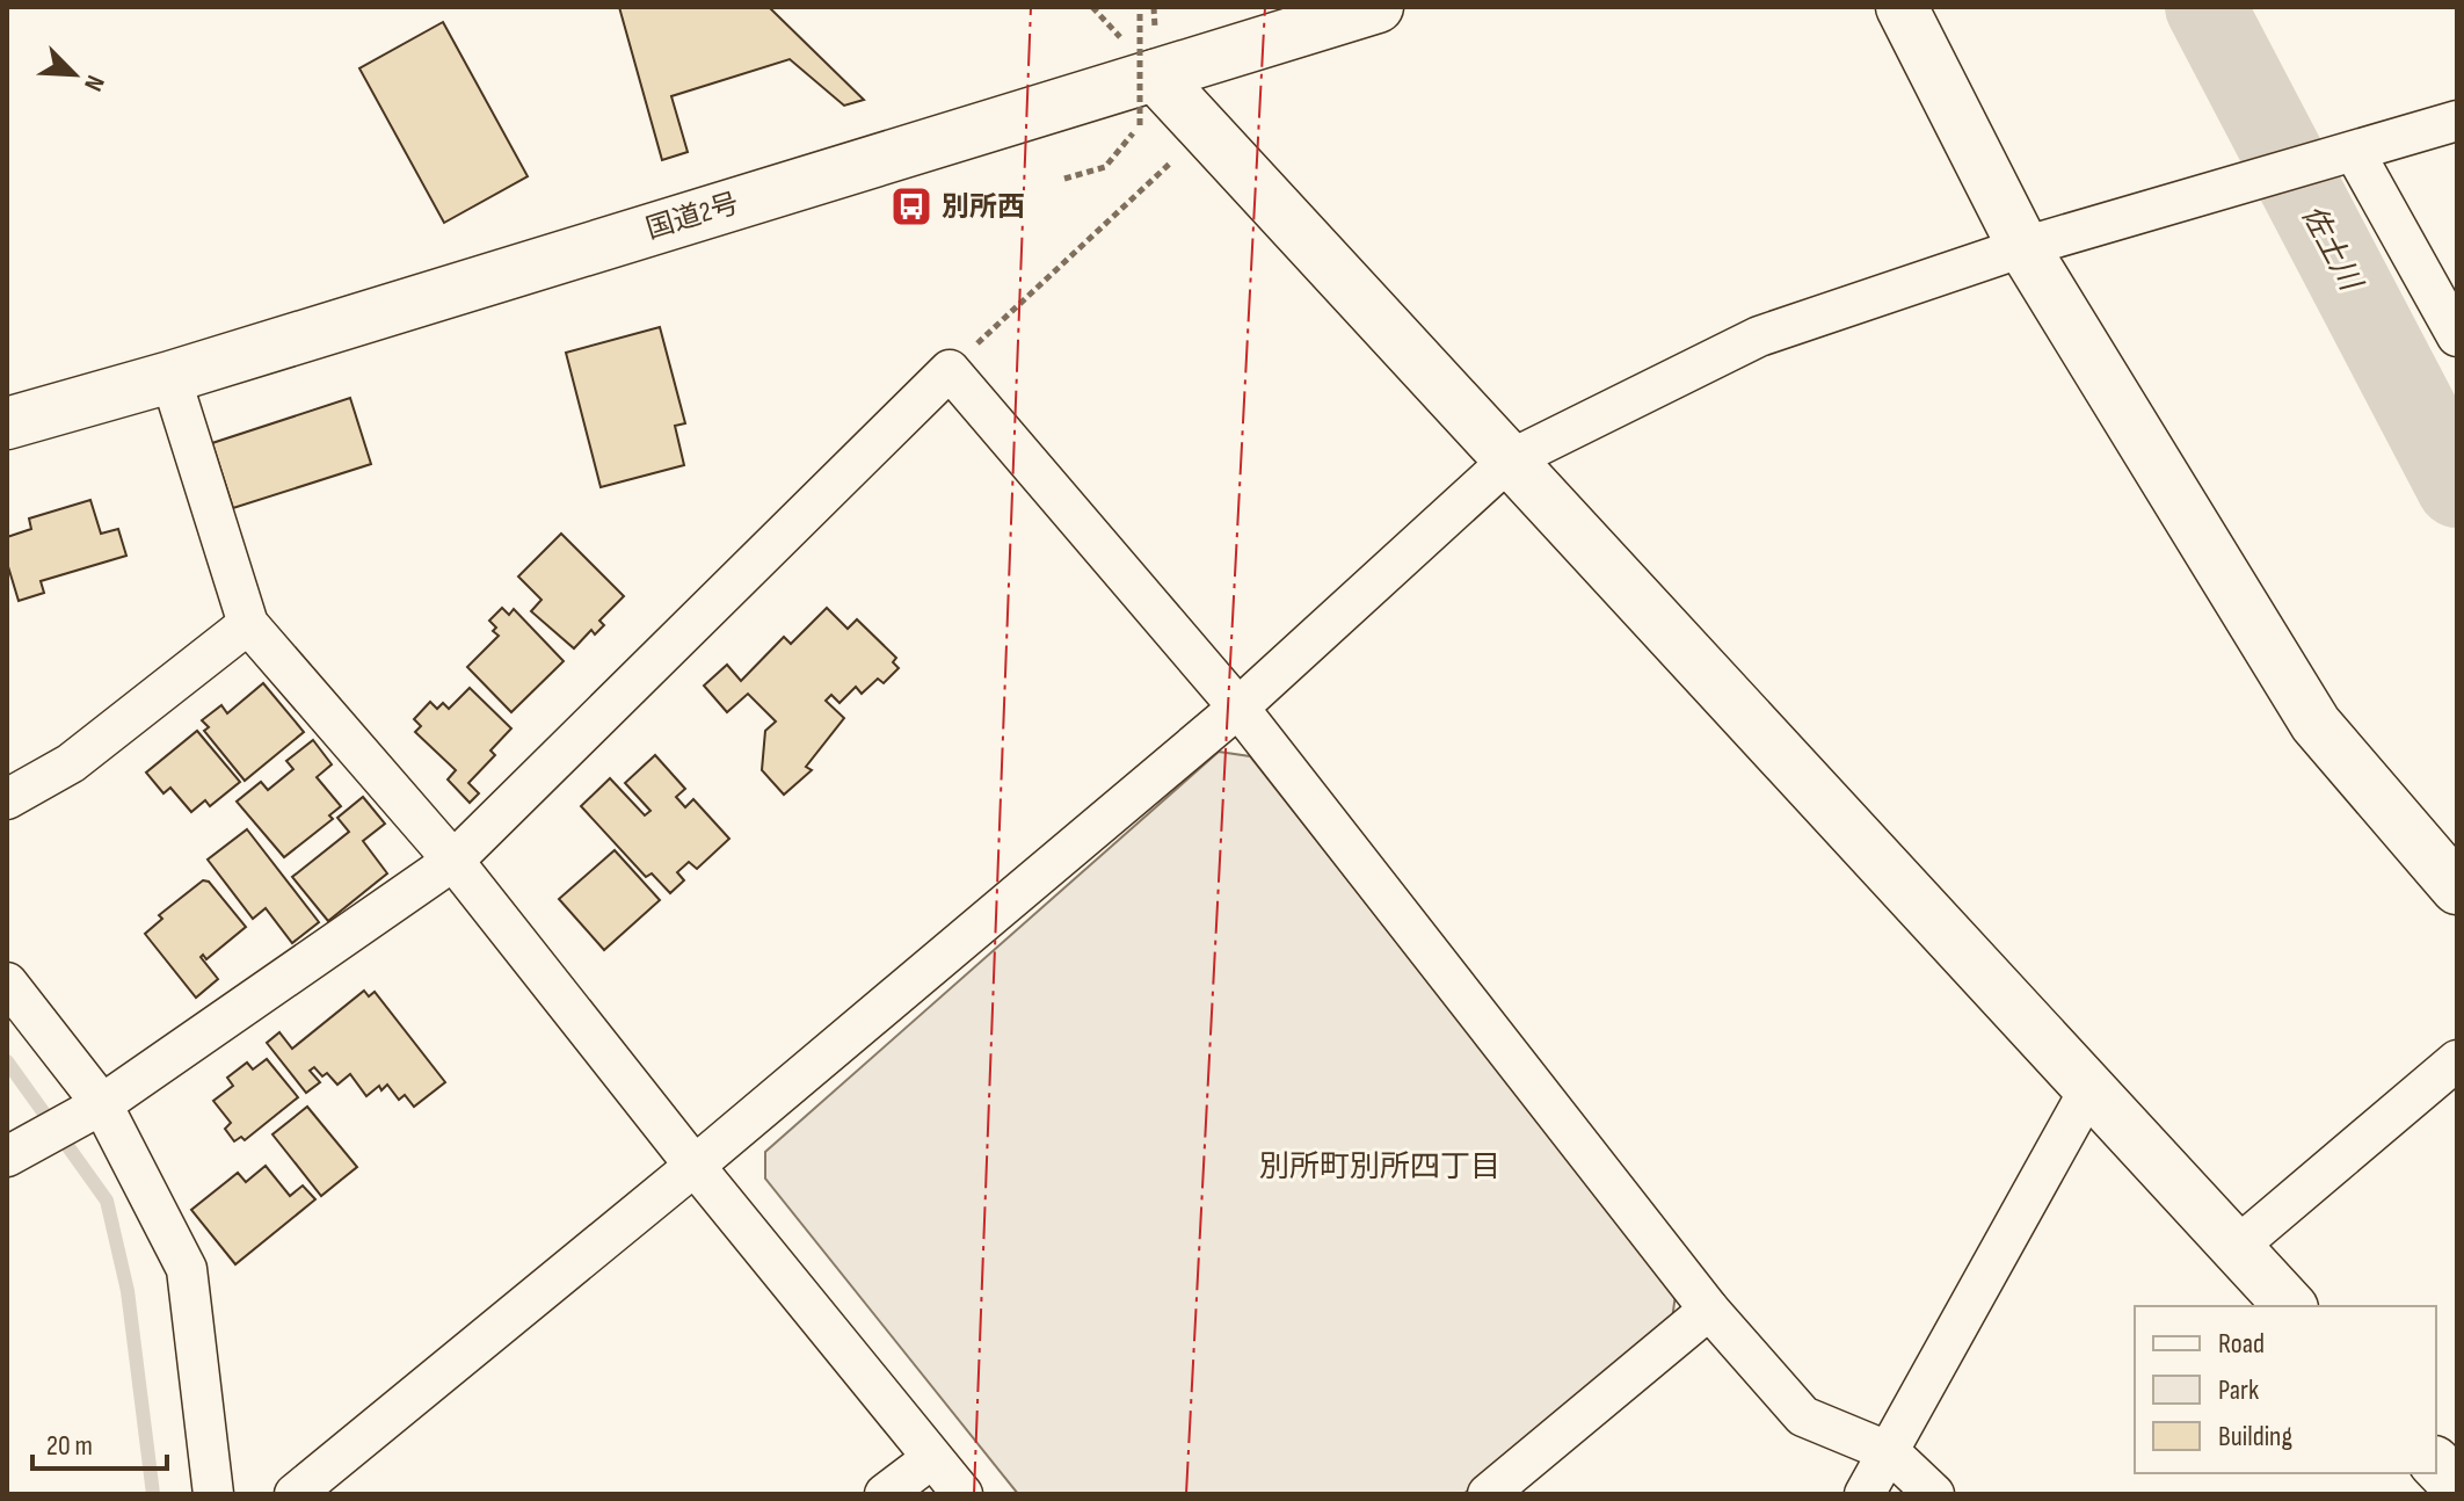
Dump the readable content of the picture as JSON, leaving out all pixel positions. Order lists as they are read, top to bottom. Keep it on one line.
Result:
{"streets":{"main road":["国道2号"]},"districts":["別所町別所四丁目"],"water":["佐土川"],"places":{"bus stop":["別所西"]},"legend":["Road","Park","Building"],"scale_bar":"20 m","north":"bottom right"}
